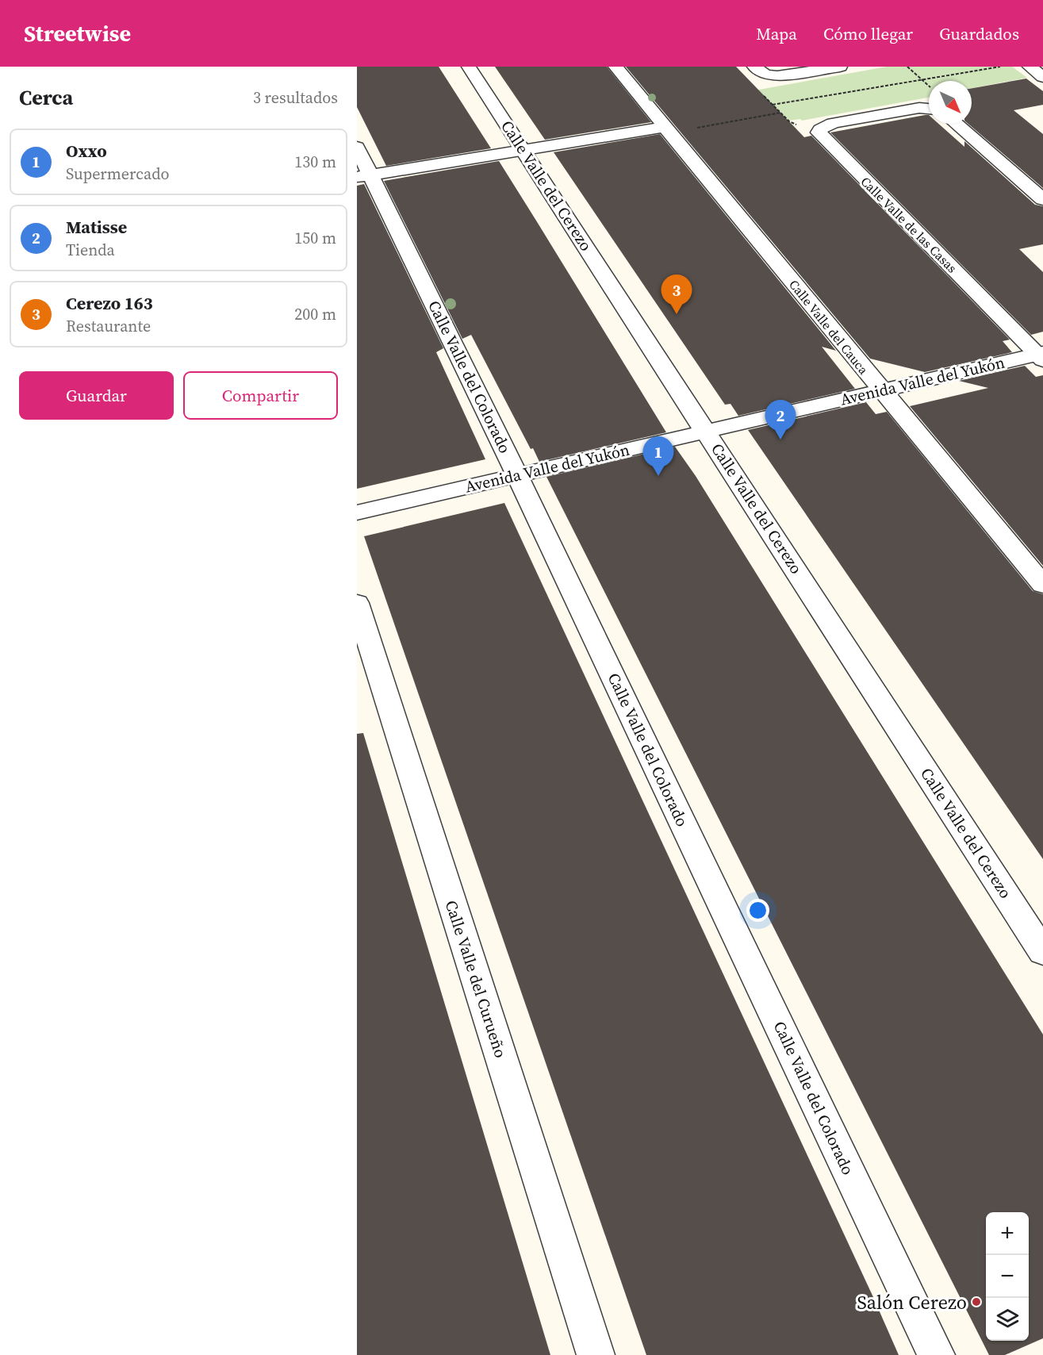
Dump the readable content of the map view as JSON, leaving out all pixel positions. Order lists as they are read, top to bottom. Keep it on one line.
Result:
{"streets":{"street":["Calle Valle del Cerezo","Calle Valle de las Casas","Calle Valle del Cauca","Calle Valle del Colorado","Avenida Valle del Yukón","Calle Valle del Curueño"]},"crossings":[["Calle Valle del Cerezo","Avenida Valle del Yukón"],["Calle Valle de las Casas","Avenida Valle del Yukón"],["Calle Valle del Cauca","Avenida Valle del Yukón"],["Calle Valle del Colorado","Avenida Valle del Yukón"]],"places":["Salón Cerezo"],"north":"bottom right","page":{"header":"Streetwise","nav":["Mapa","Cómo llegar","Guardados"],"heading":["Cerca","3 resultados"],"list":[{"mark":"1","name":"Oxxo","note":"Supermercado","value":"130 m"},{"mark":"2","name":"Matisse","note":"Tienda","value":"150 m"},{"mark":"3","name":"Cerezo 163","note":"Restaurante","value":"200 m"}],"pins":["3","2","1"],"buttons":["Guardar","Compartir"],"map_buttons":["+","−"]}}
